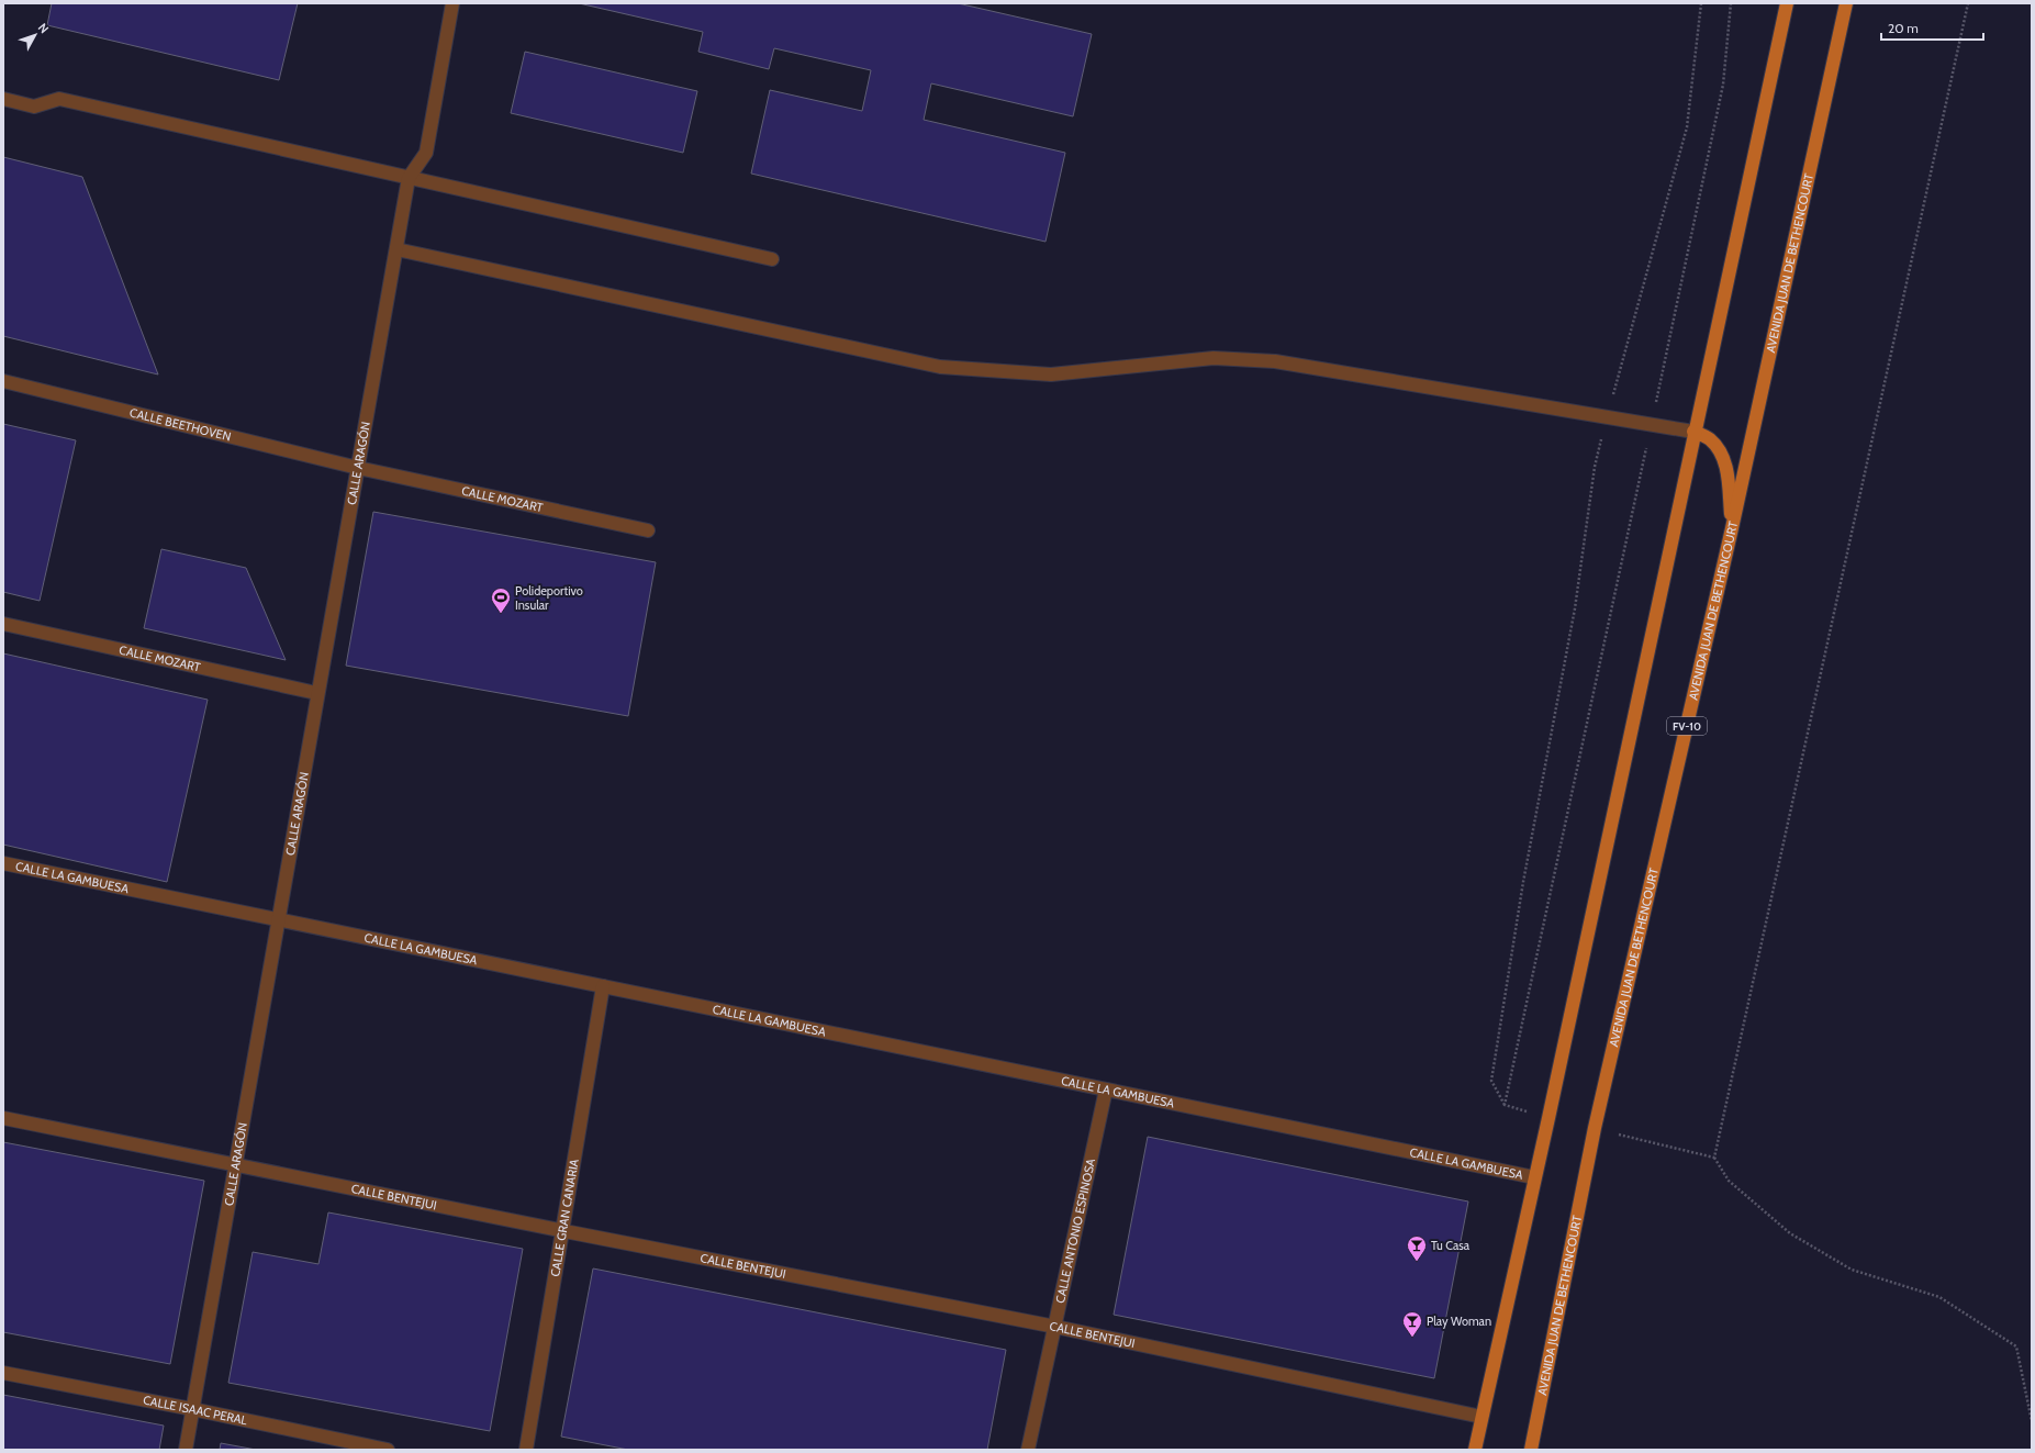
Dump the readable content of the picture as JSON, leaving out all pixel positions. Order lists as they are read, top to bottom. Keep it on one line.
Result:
{"streets":{"main road":["AVENIDA JUAN DE BETHENCOURT","FV-10"],"street":["CALLE BEETHOVEN","CALLE ARAGÓN","CALLE MOZART","CALLE LA GAMBUESA","CALLE BENTEJUI","CALLE GRAN CANARIA","CALLE ANTONIO ESPINOSA","CALLE ISAAC PERAL"]},"crossings":[["CALLE BEETHOVEN","CALLE ARAGÓN"],["CALLE BEETHOVEN","CALLE MOZART"],["CALLE ARAGÓN","CALLE MOZART"],["CALLE ARAGÓN","CALLE LA GAMBUESA"],["CALLE ARAGÓN","CALLE BENTEJUI"],["CALLE ARAGÓN","CALLE ISAAC PERAL"],["CALLE LA GAMBUESA","CALLE GRAN CANARIA"],["CALLE LA GAMBUESA","CALLE ANTONIO ESPINOSA"],["CALLE BENTEJUI","CALLE GRAN CANARIA"],["CALLE BENTEJUI","CALLE ANTONIO ESPINOSA"]],"places":{"sports":["Polideportivo Insular"],"bar":["Tu Casa","Play Woman"]},"scale_bar":"20 m","north":"top right"}
